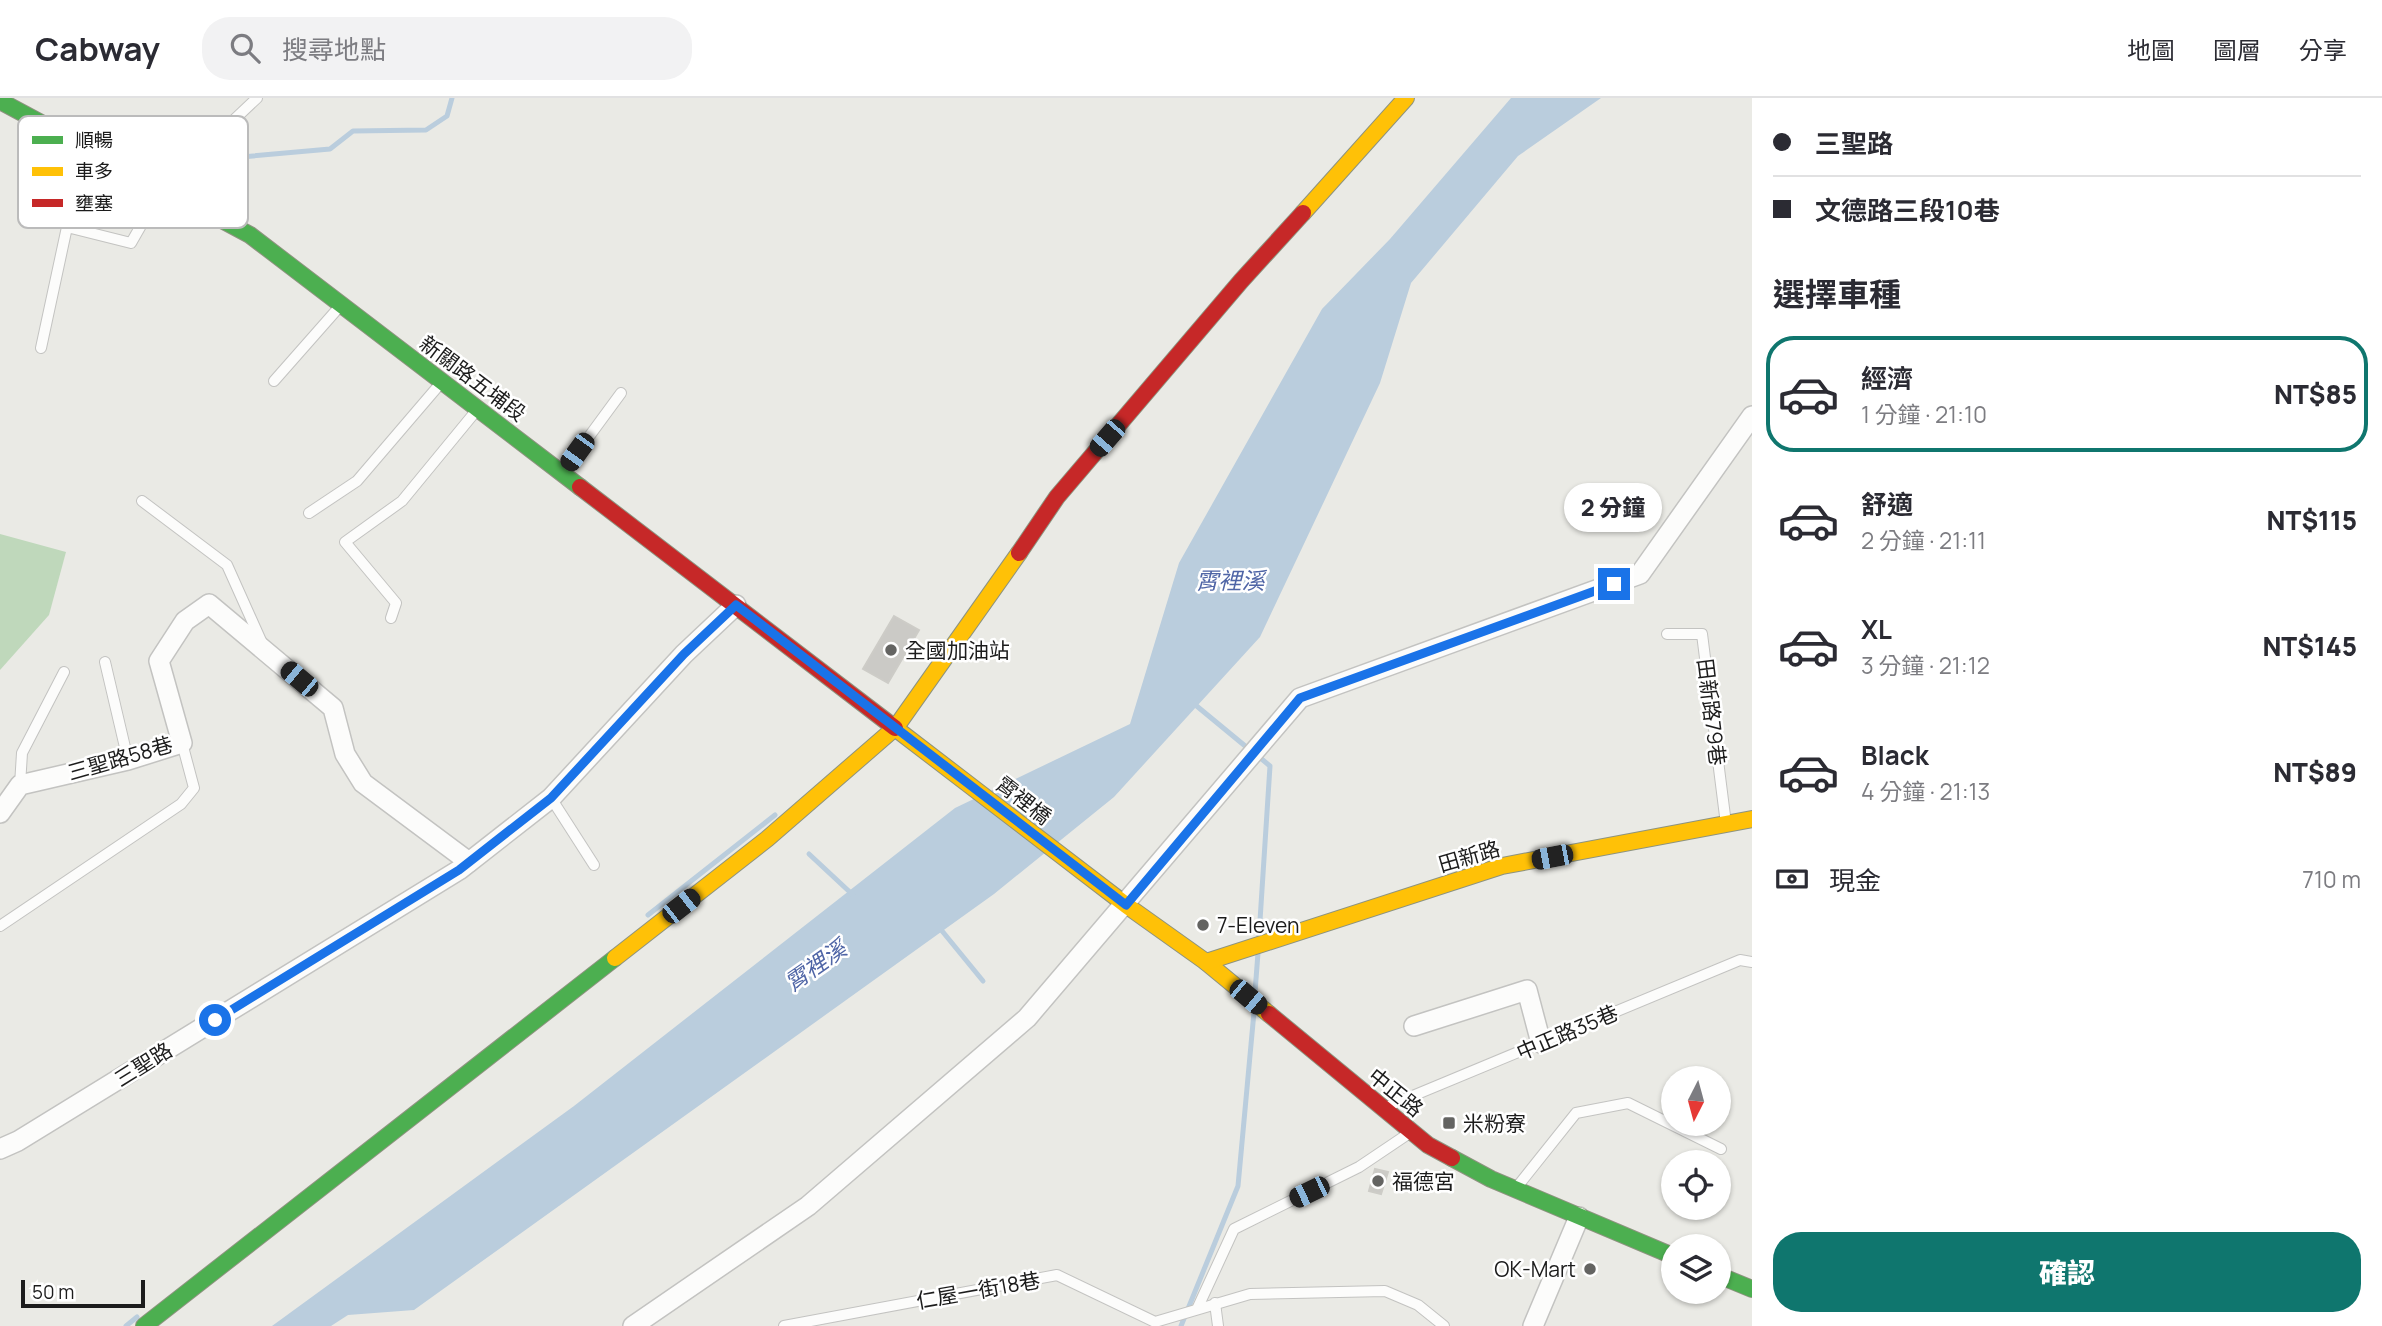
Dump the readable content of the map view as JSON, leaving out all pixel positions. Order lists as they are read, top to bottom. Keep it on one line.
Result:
{"streets":{"street":["新關路五埔段","三聖路58巷","霄裡橋","田新路","三聖路","中正路"],"lane":["田新路79巷","中正路35巷","仁屋一街18巷"]},"crossings":[["新關路五埔段","霄裡橋"],["新關路五埔段","三聖路"],["田新路79巷","田新路"],["三聖路58巷","三聖路"],["霄裡橋","中正路"],["田新路","中正路"],["中正路35巷","中正路"]],"water":["霄裡溪"],"places":{"other":["全國加油站","7-Eleven","福德宮","OK-Mart"],"transit":["米粉寮"]},"legend":["順暢","車多","壅塞"],"scale_bar":"50 m","north":"bottom","page":{"header":"Cabway","search":"搜尋地點","nav":["地圖","圖層","分享"],"banner":["三聖路","文德路三段10巷"],"heading":"選擇車種","list":[{"name":"經濟","note":"1 分鐘 · 21:10","value":"NT$85"},{"name":"舒適","note":"2 分鐘 · 21:11","value":"NT$115"},{"name":"XL","note":"3 分鐘 · 21:12","value":"NT$145"},{"name":"Black","note":"4 分鐘 · 21:13","value":"NT$89"}],"bubble":"2 分鐘","pay":["現金","710 m"],"buttons":"確認","scale":"50 m"}}
